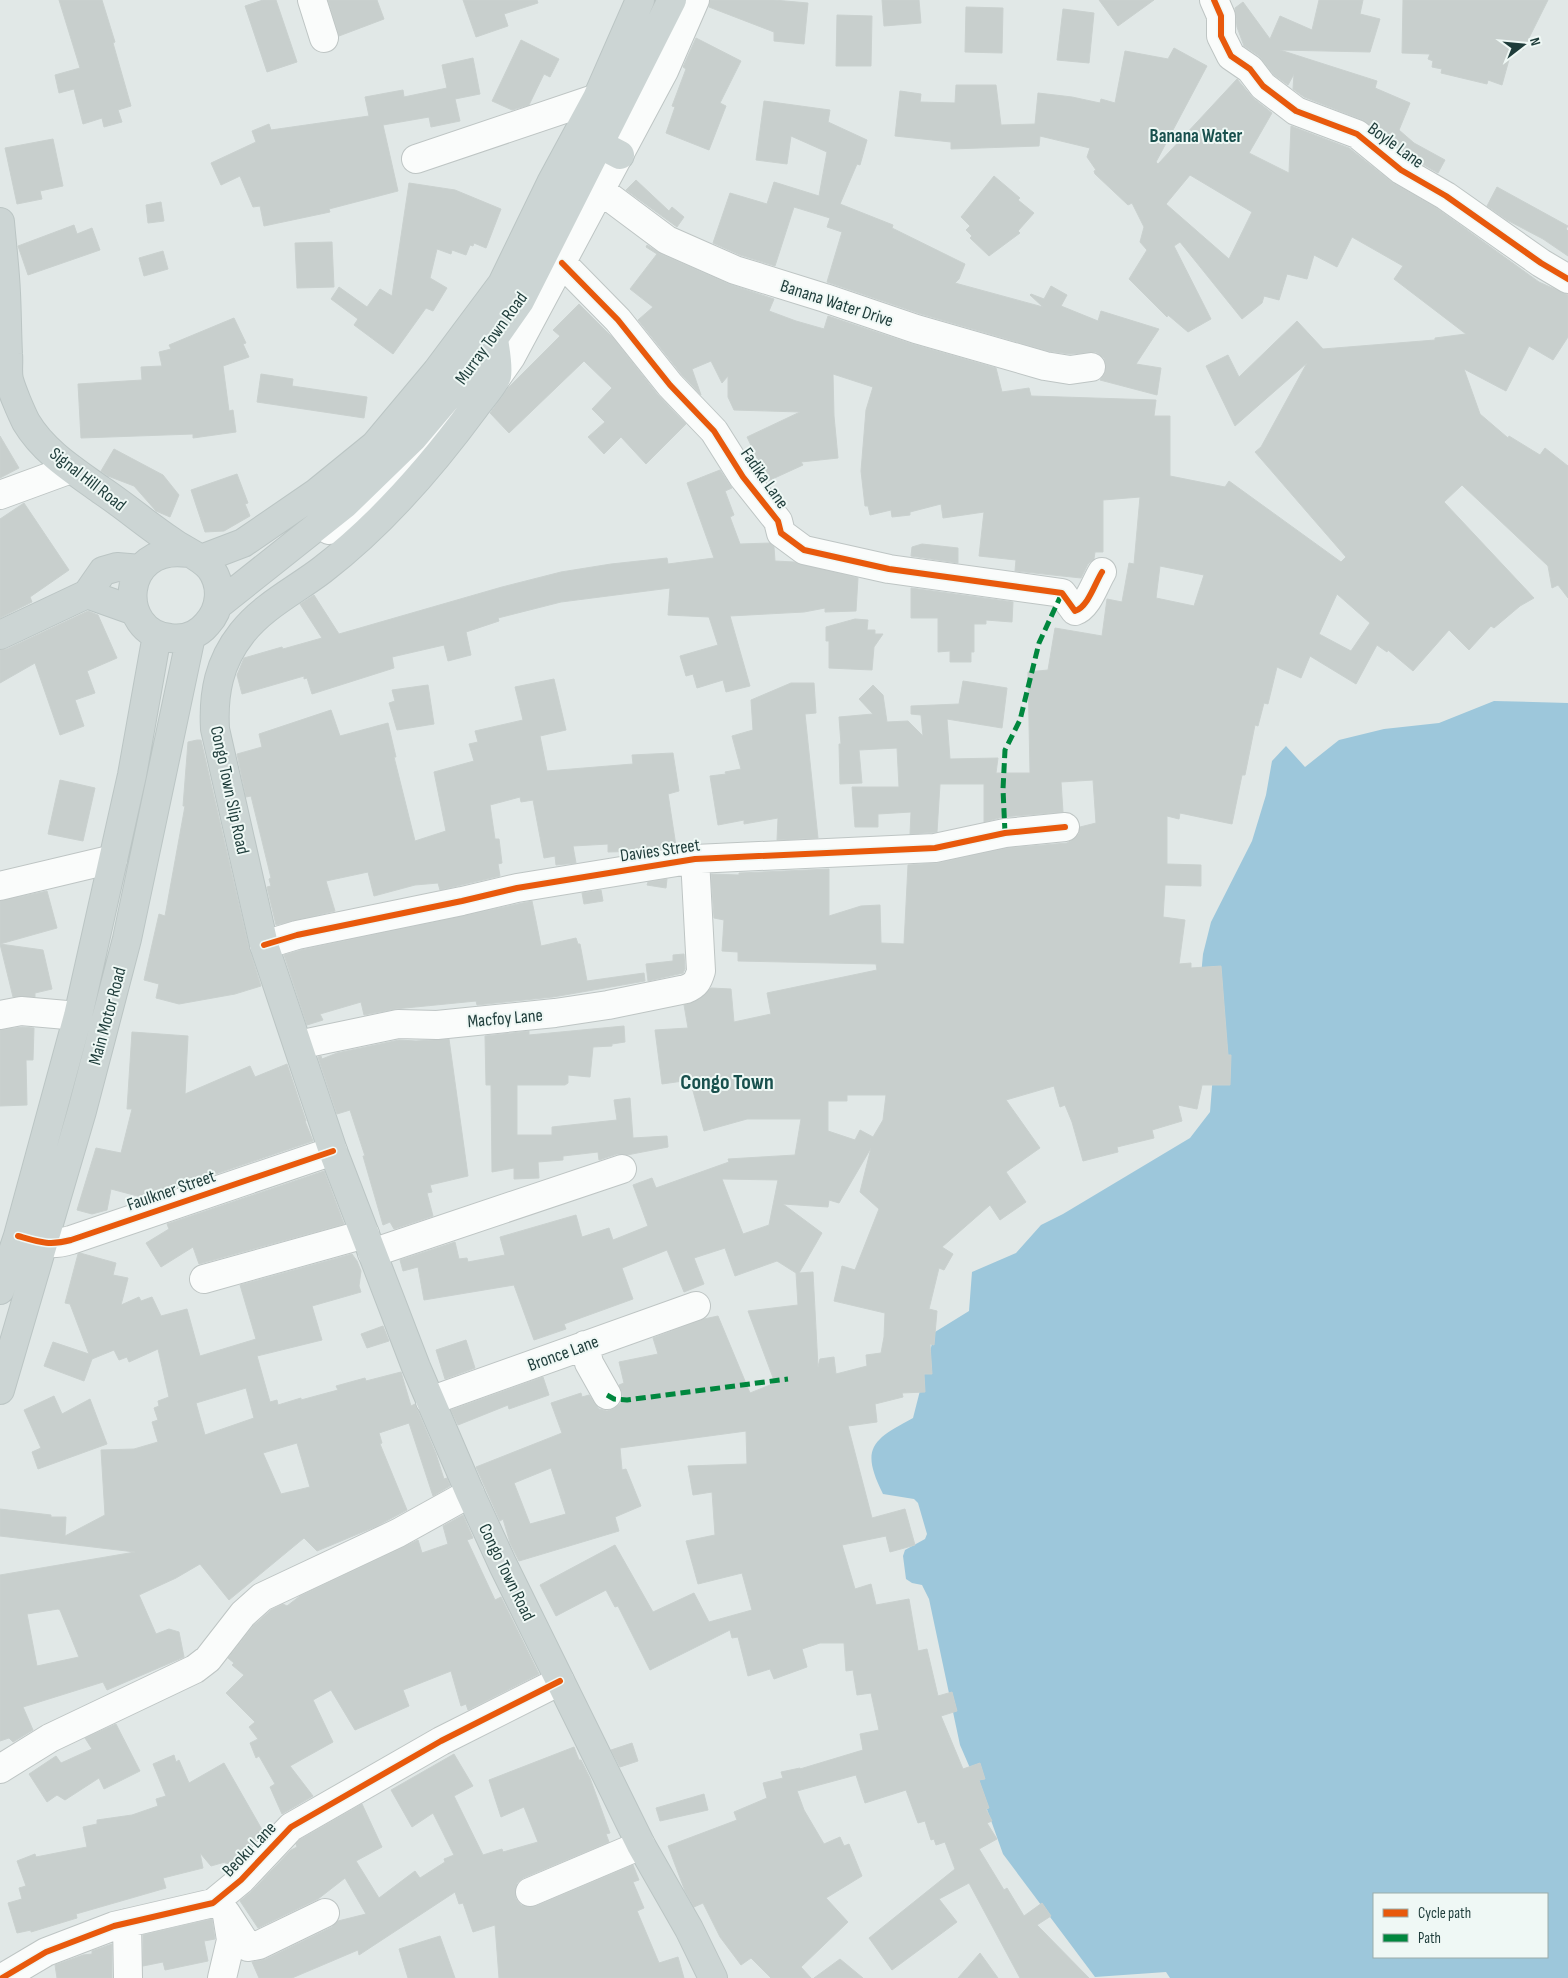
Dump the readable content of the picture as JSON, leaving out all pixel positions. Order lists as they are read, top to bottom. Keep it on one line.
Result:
{"streets":{"main road":["Murray Town Road","Signal Hill Road","Congo Town Slip Road","Main Motor Road","Congo Town Road"],"street":["Boyle Lane","Banana Water Drive","Fadika Lane","Davies Street","Macfoy Lane","Faulkner Street","Bronce Lane","Beoku Lane"]},"crossings":[["Murray Town Road","Signal Hill Road"],["Murray Town Road","Congo Town Slip Road"],["Murray Town Road","Main Motor Road"],["Signal Hill Road","Main Motor Road"],["Congo Town Slip Road","Davies Street"],["Congo Town Slip Road","Macfoy Lane"],["Congo Town Slip Road","Faulkner Street"],["Congo Town Slip Road","Congo Town Road"],["Davies Street","Macfoy Lane"],["Main Motor Road","Faulkner Street"],["Faulkner Street","Congo Town Road"],["Bronce Lane","Congo Town Road"],["Congo Town Road","Beoku Lane"]],"districts":["Banana Water","Congo Town"],"legend":["Cycle path","Path"],"north":"right"}
